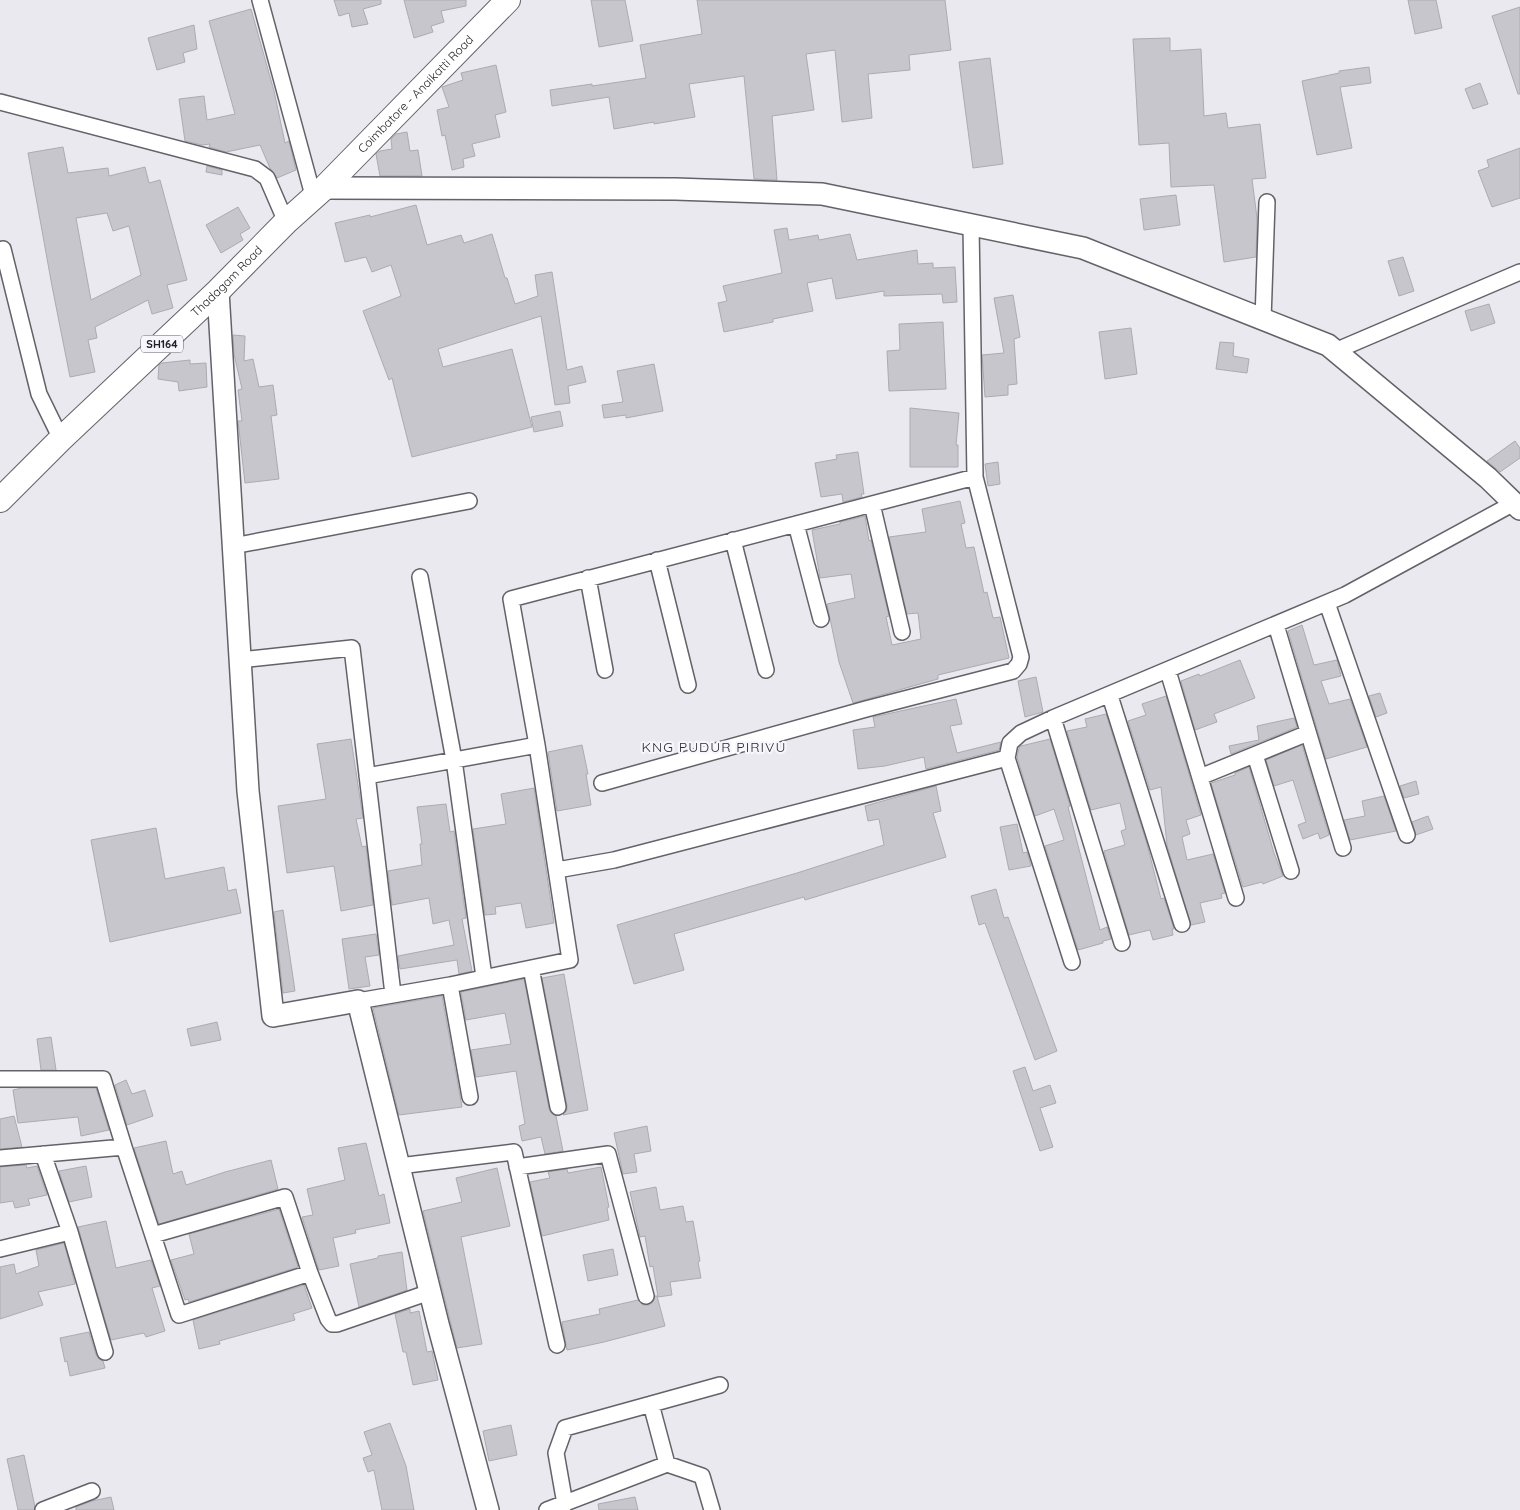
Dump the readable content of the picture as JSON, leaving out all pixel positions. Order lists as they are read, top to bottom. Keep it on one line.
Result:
{"streets":{"main road":["Coimbatore - Anaikatti Road","Thadagam Road","SH164"]},"crossings":[["Coimbatore - Anaikatti Road","Thadagam Road"]],"districts":["KNG PUDUR PIRIVU"]}
